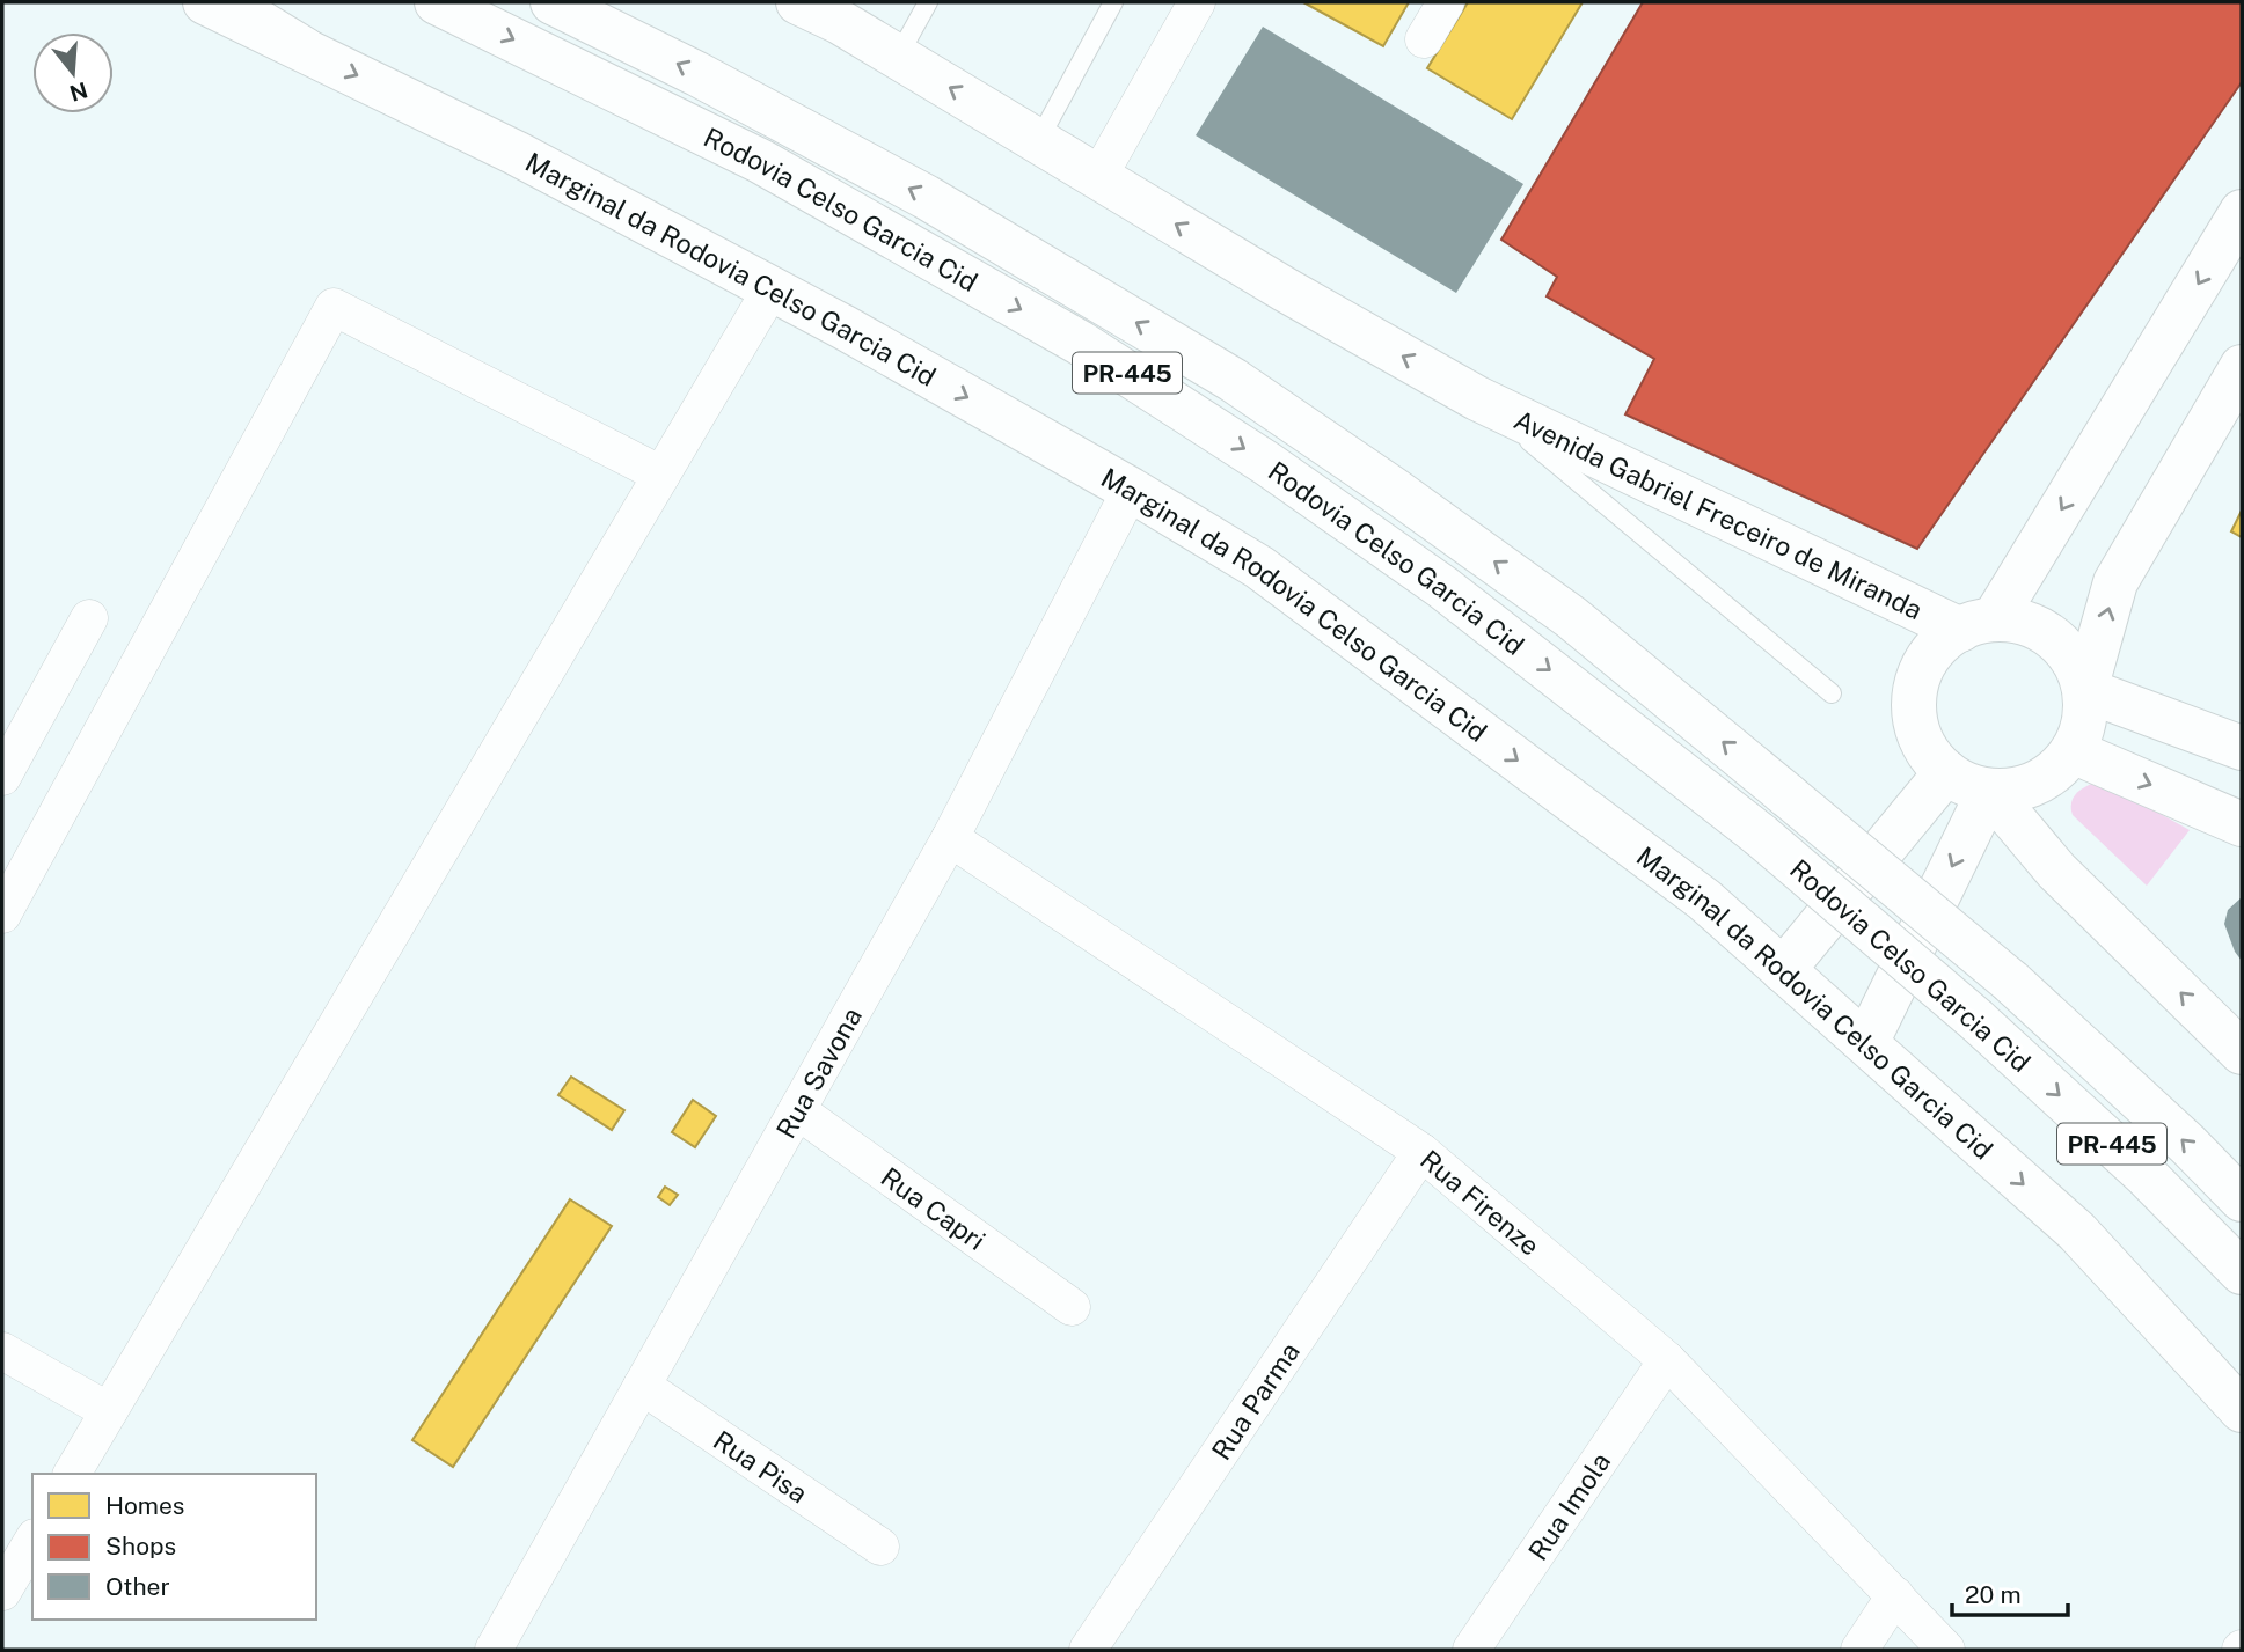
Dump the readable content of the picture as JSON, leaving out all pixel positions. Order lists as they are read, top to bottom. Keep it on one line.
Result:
{"streets":{"main road":["Rodovia Celso Garcia Cid","Marginal da Rodovia Celso Garcia Cid","PR-445","Avenida Gabriel Freceiro de Miranda"],"street":["Rua Savona","Rua Firenze","Rua Capri","Rua Parma","Rua Pisa","Rua Imola"]},"crossings":[["Marginal da Rodovia Celso Garcia Cid","Rua Savona"],["Rua Savona","Rua Firenze"],["Rua Savona","Rua Capri"],["Rua Savona","Rua Pisa"],["Rua Firenze","Rua Parma"],["Rua Firenze","Rua Imola"]],"legend":["Homes","Shops","Other"],"scale_bar":"20 m","north":"bottom"}
